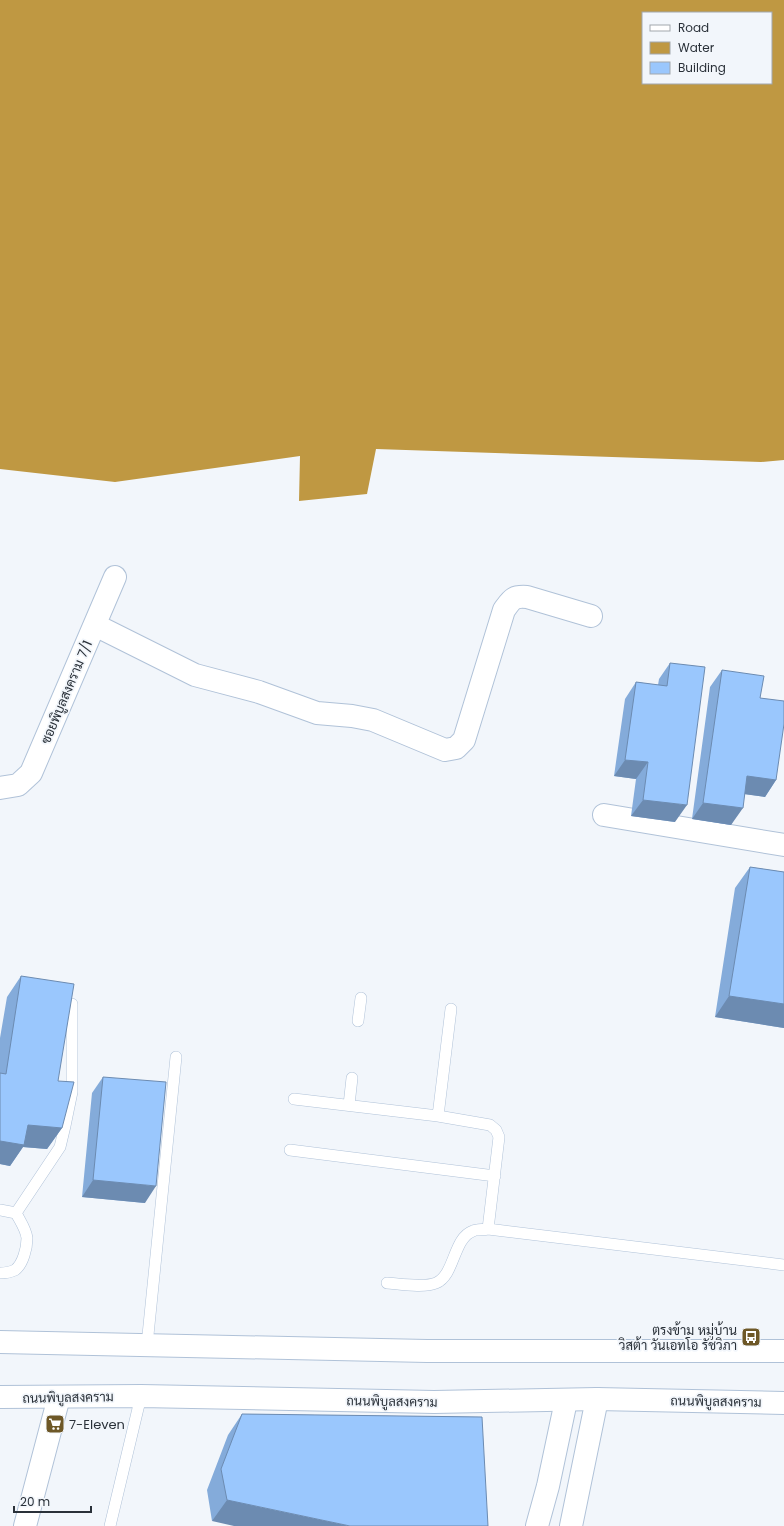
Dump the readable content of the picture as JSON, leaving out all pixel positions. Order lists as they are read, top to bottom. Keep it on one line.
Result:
{"streets":{"main road":["ซอยพิบูลสงคราม 7/1","ถนนพิบูลสงคราม"]},"places":{"bus stop":["ตรงข้าม หมู่บ้าน วิสต้า วันเอทโอ รัชวิภา"],"supermarket":["7-Eleven"]},"legend":["Road","Water","Building"],"scale_bar":"20 m"}
